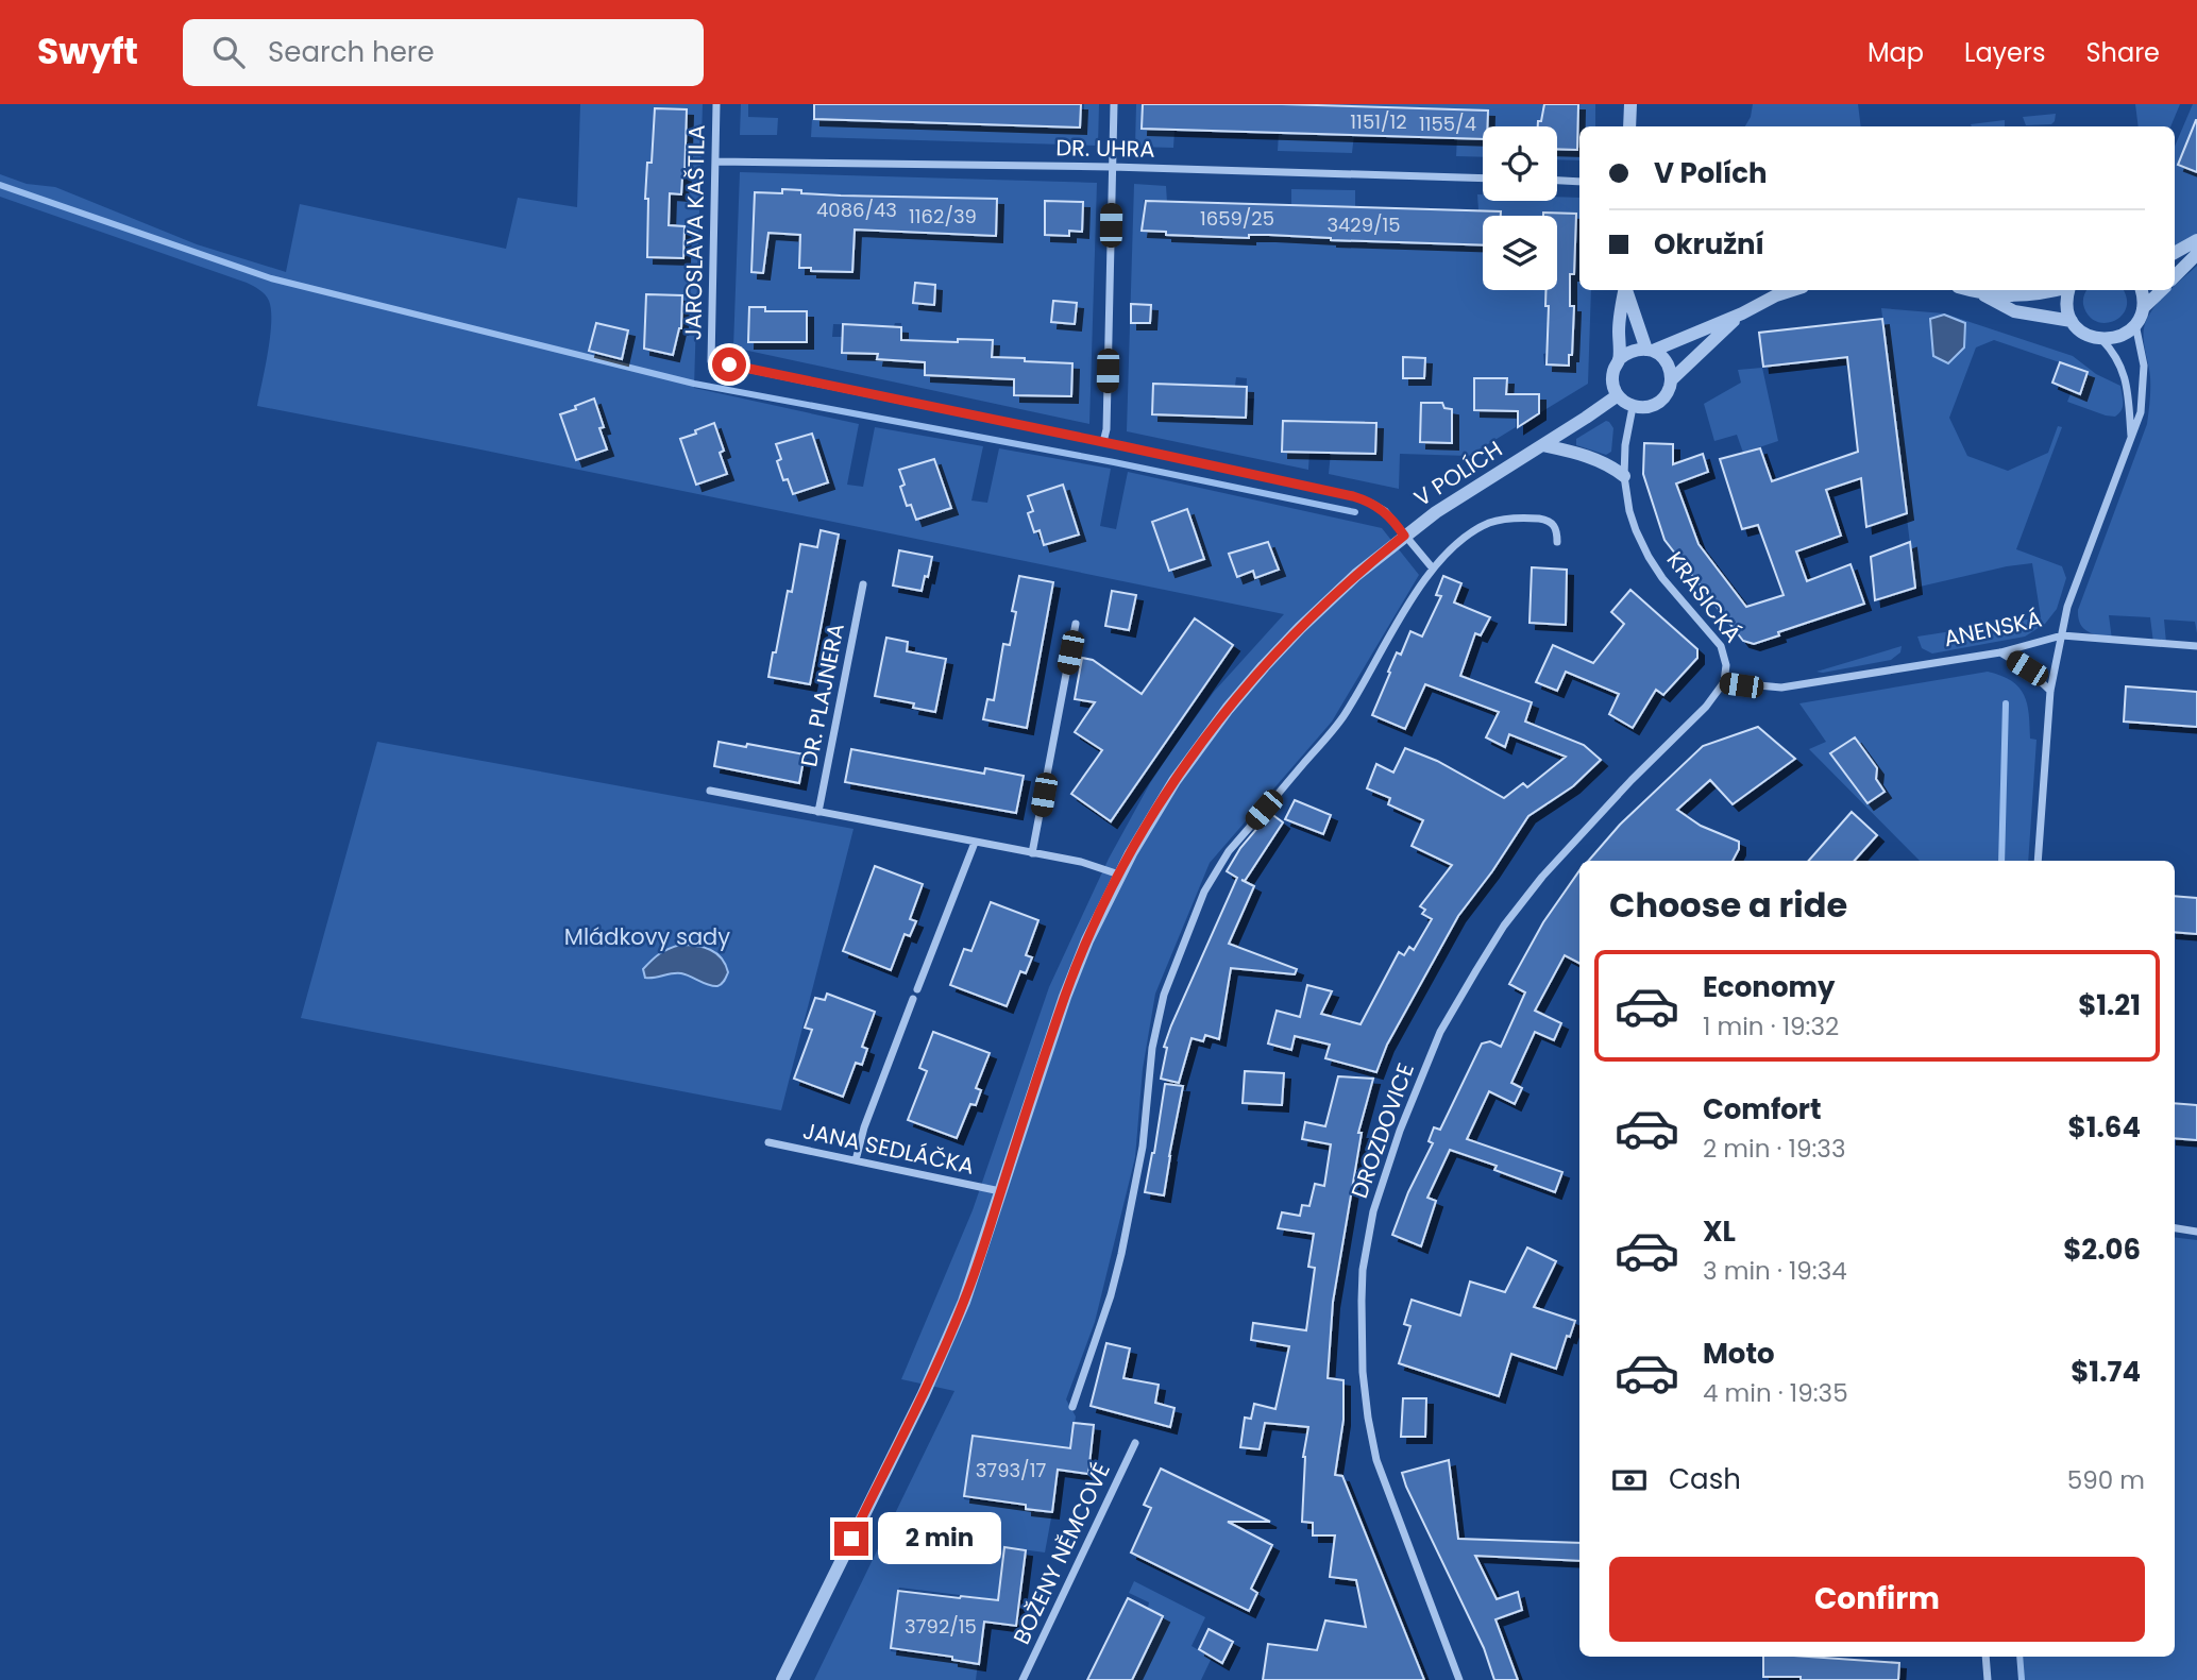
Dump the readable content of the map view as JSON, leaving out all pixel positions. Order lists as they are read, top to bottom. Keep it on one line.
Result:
{"streets":{"street":["DR. UHRA","JAROSLAVA KAŠTILA","V POLÍCH","KRASICKÁ","ANENSKÁ","DR. PLAJNERA","DROZDOVICE","JANA SEDLÁČKA","BOŽENY NĚMCOVÉ"]},"crossings":[["DR. UHRA","JAROSLAVA KAŠTILA"],["JAROSLAVA KAŠTILA","V POLÍCH"],["V POLÍCH","KRASICKÁ"],["KRASICKÁ","ANENSKÁ"],["KRASICKÁ","DROZDOVICE"],["ANENSKÁ","DROZDOVICE"]],"parks":["Mládkovy sady"],"house_numbers":["1151/12","1155/4","4086/43","1162/39","1659/25","3429/15","3793/17","3792/15"],"page":{"header":"Swyft","search":"Search here","nav":["Map","Layers","Share"],"banner":["V Polích","Okružní"],"heading":"Choose a ride","list":[{"name":"Economy","note":"1 min · 19:32","value":"$1.21"},{"name":"Comfort","note":"2 min · 19:33","value":"$1.64"},{"name":"XL","note":"3 min · 19:34","value":"$2.06"},{"name":"Moto","note":"4 min · 19:35","value":"$1.74"}],"pay":["Cash","590 m"],"bubble":"2 min","buttons":"Confirm"}}
